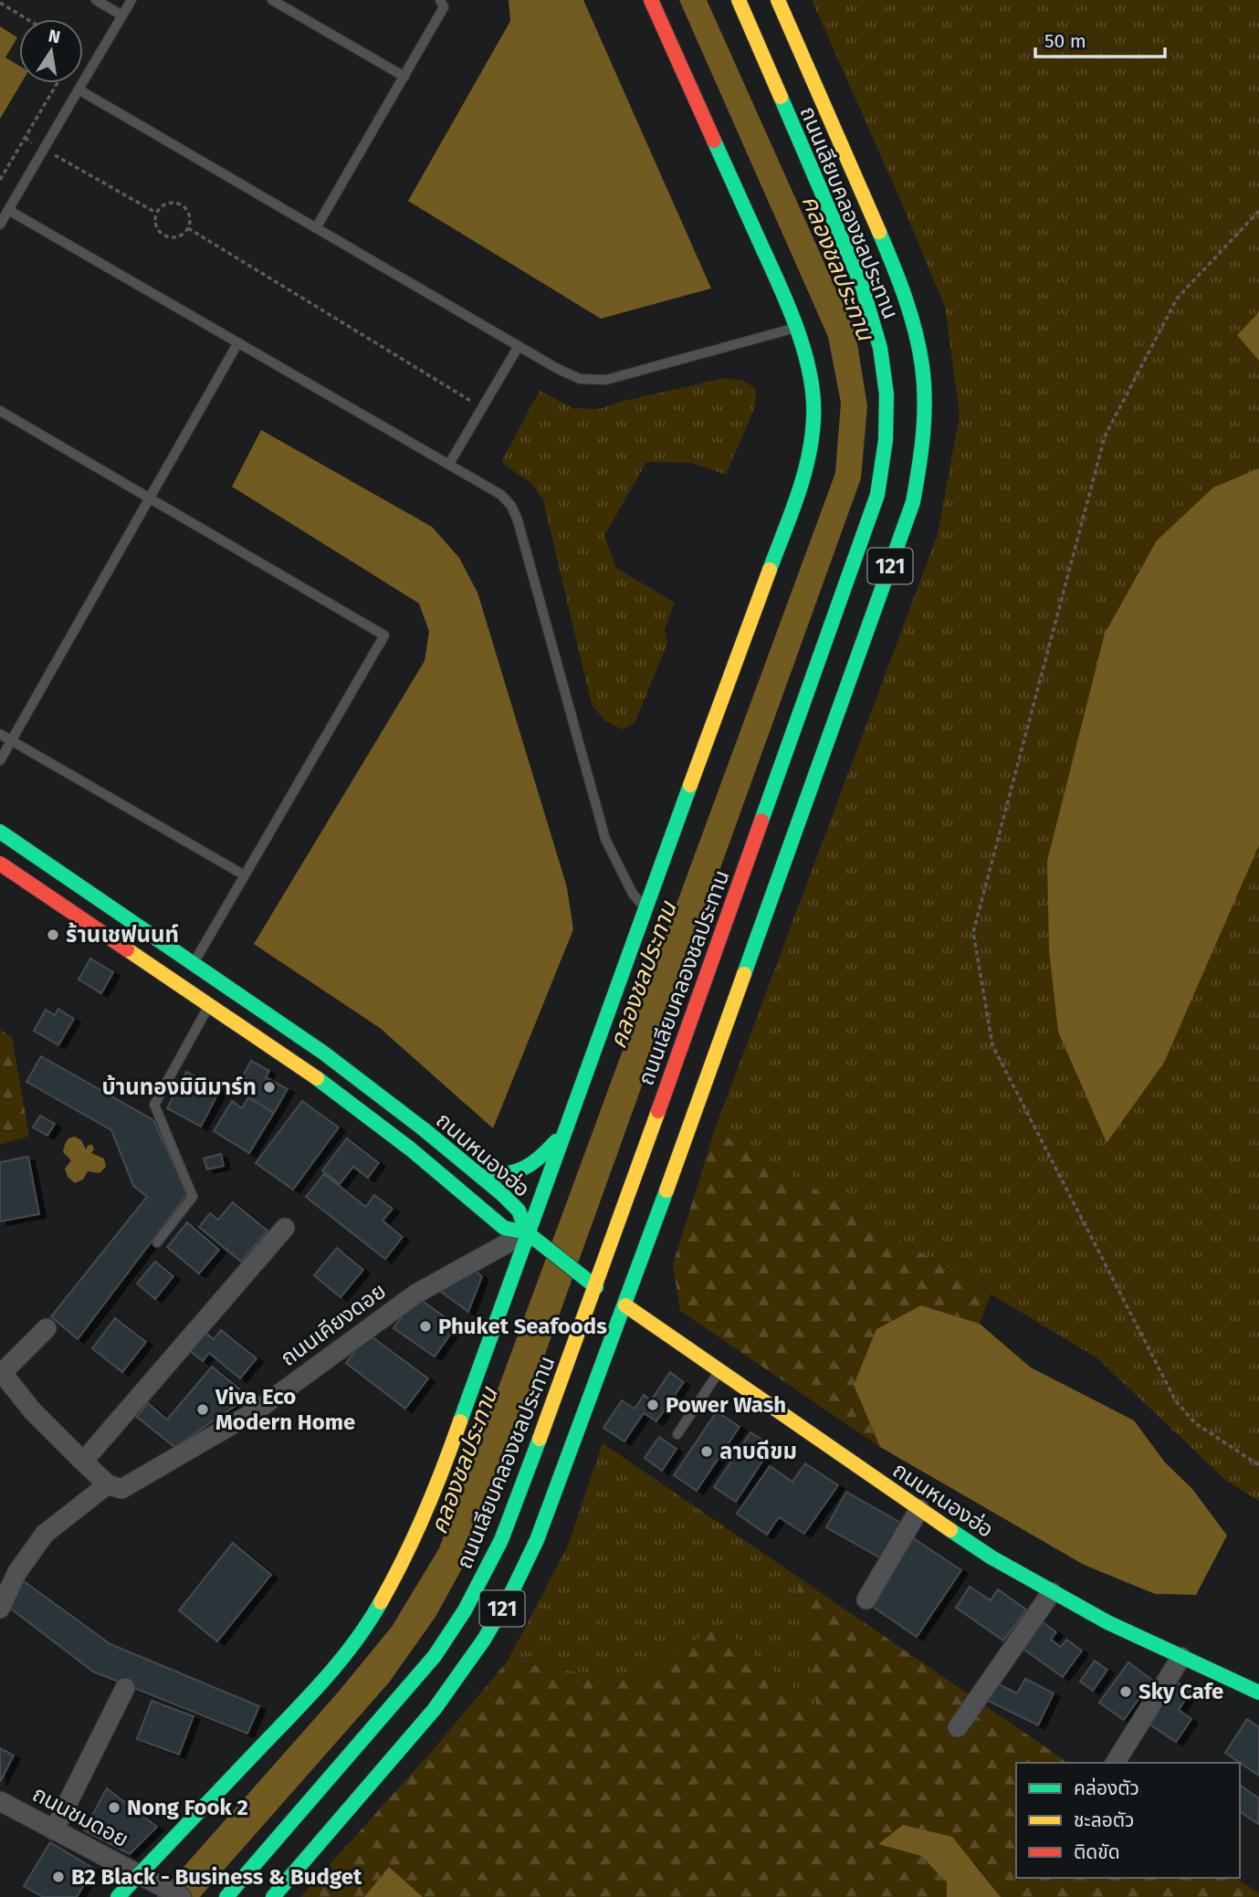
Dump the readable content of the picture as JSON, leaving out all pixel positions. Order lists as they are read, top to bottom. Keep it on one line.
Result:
{"streets":{"main road":["ถนนเลียบคลองชลประทาน","121","ถนนหนองฮ่อ"],"street":["ถนนเคียงดอย","ถนนชมดอย"]},"crossings":[["ถนนเลียบคลองชลประทาน","ถนนหนองฮ่อ"],["ถนนหนองฮ่อ","ถนนเคียงดอย"]],"water":["คลองชลประทาน"],"places":["ร้านเชฟนนท์","บ้านทองมินิมาร์ท","Phuket Seafoods","Power Wash","Viva Eco Modern Home","ลาบดีขม","Sky Cafe","Nong Fook 2","B2 Black - Business & Budget"],"legend":["คล่องตัว","ชะลอตัว","ติดขัด"],"scale_bar":"50 m","north":"top"}
